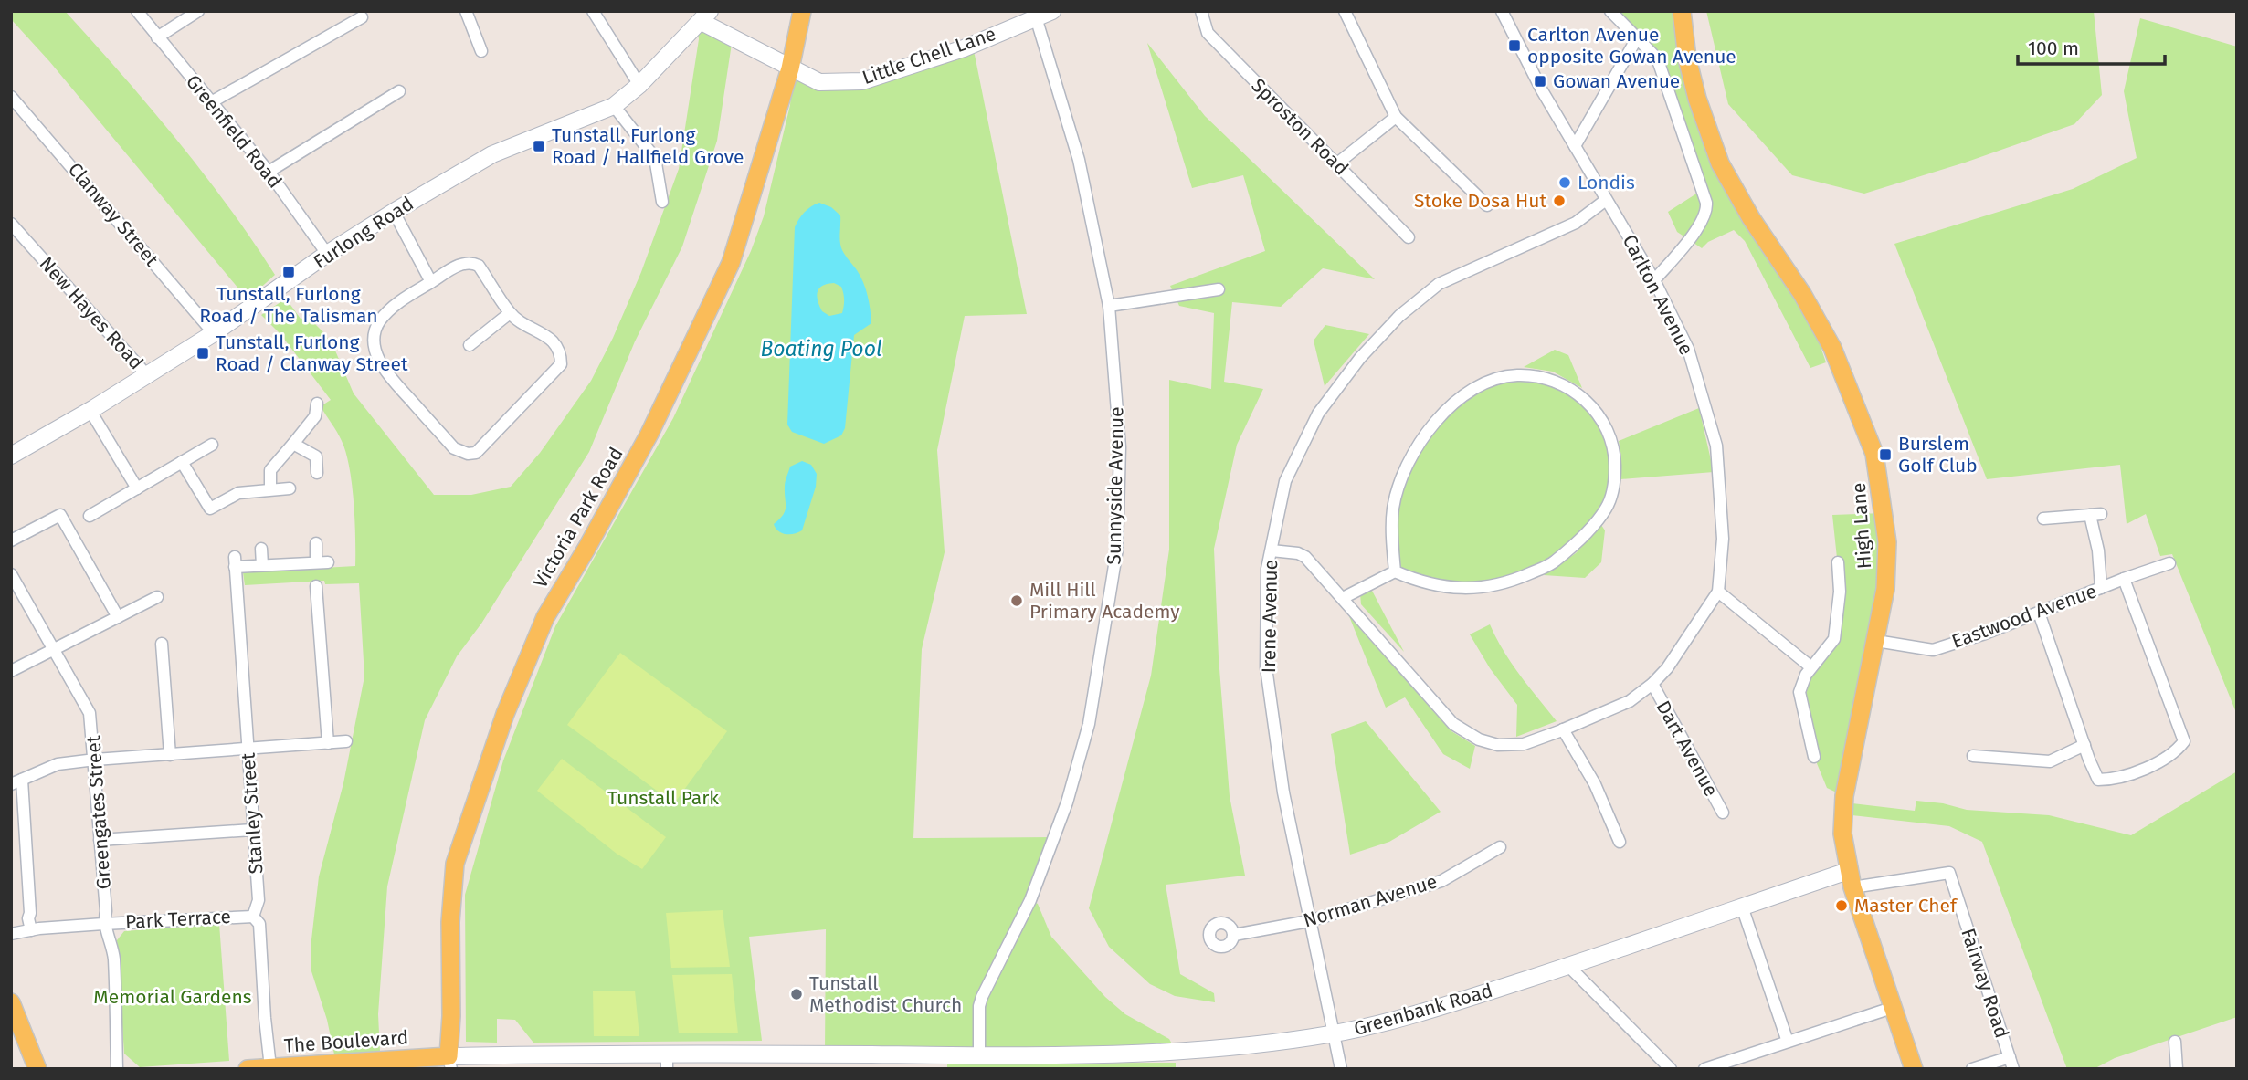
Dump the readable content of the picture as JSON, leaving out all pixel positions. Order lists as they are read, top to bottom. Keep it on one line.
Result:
{"streets":{"main road":["Victoria Park Road","High Lane","The Boulevard"],"street":["Little Chell Lane","Sproston Road","Greenfield Road","Clanway Street","Furlong Road","Carlton Avenue","New Hayes Road","Sunnyside Avenue","Irene Avenue","Eastwood Avenue","Dart Avenue","Greengates Street","Stanley Street","Norman Avenue","Park Terrace","Fairway Road","Greenbank Road"]},"crossings":[["Little Chell Lane","Furlong Road"],["Little Chell Lane","Sunnyside Avenue"],["Little Chell Lane","Victoria Park Road"],["Greenfield Road","Furlong Road"],["Clanway Street","Furlong Road"],["Furlong Road","New Hayes Road"],["Carlton Avenue","Irene Avenue"],["Carlton Avenue","Dart Avenue"],["Sunnyside Avenue","Greenbank Road"],["Victoria Park Road","Greenbank Road"],["Victoria Park Road","The Boulevard"],["High Lane","Eastwood Avenue"],["High Lane","Fairway Road"],["High Lane","Greenbank Road"],["Irene Avenue","Norman Avenue"],["Irene Avenue","Greenbank Road"],["Greengates Street","Park Terrace"],["Stanley Street","Park Terrace"],["Stanley Street","The Boulevard"],["Fairway Road","Greenbank Road"],["Greenbank Road","The Boulevard"]],"water":["Boating Pool"],"parks":["Tunstall Park","Memorial Gardens"],"places":{"transit":["Carlton Avenue opposite Gowan Avenue","Gowan Avenue","Tunstall, Furlong Road / Hallfield Grove","Tunstall, Furlong Road / The Talisman","Tunstall, Furlong Road / Clanway Street","Burslem Golf Club"],"other":["Londis","Stoke Dosa Hut","Mill Hill Primary Academy","Master Chef","Tunstall Methodist Church"]},"scale_bar":"100 m"}
